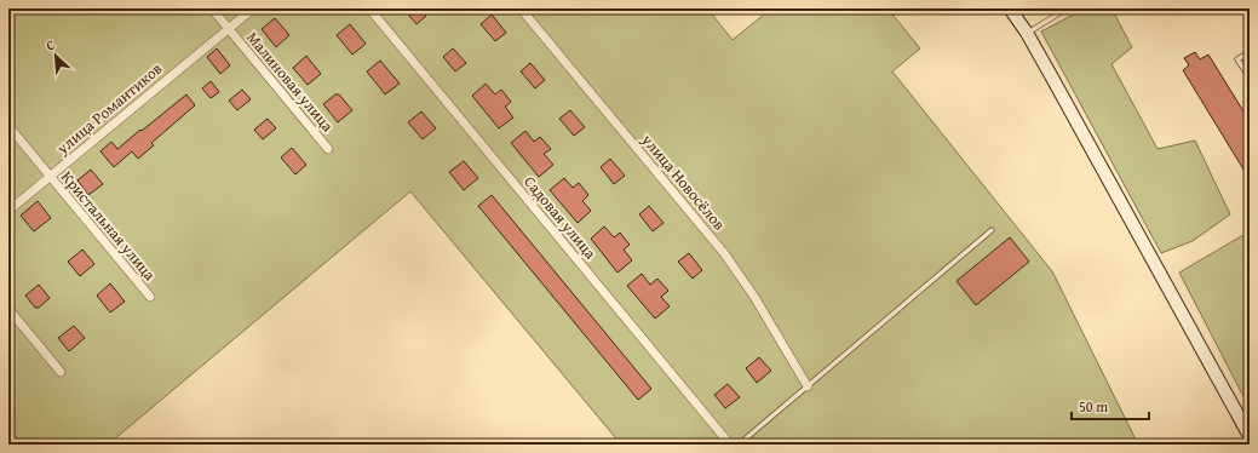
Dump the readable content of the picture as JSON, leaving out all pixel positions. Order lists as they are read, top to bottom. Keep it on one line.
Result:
{"streets":{"street":["Малиновая улица","улица Романтиков","улица Новосёлов","Садовая улица","Кристальная улица"]},"crossings":[["Малиновая улица","улица Романтиков"],["улица Романтиков","Кристальная улица"]],"scale_bar":"50 m","north":"top left"}
